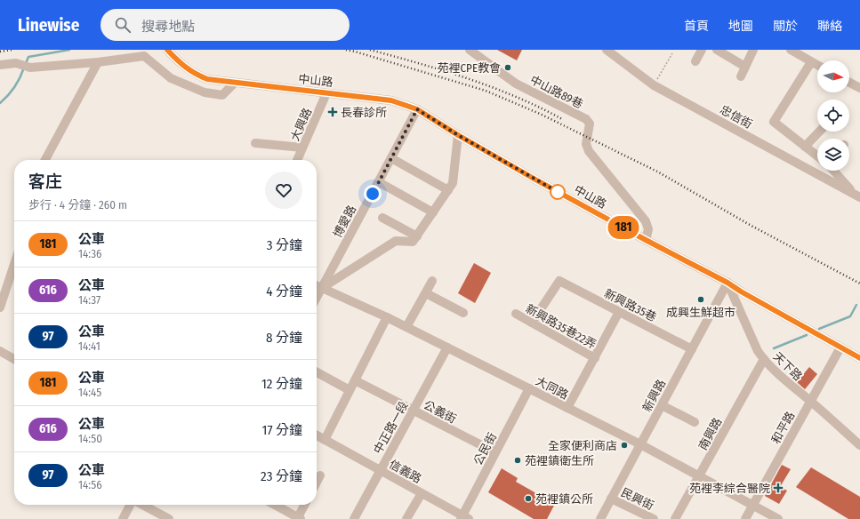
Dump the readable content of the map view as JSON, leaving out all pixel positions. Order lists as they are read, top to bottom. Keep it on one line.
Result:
{"streets":{"street":["中山路","中山路89巷","忠信街","大興路","博愛路","新興路35巷","新興路35巷22弄","天下路","大同路","新興路","公義街","中正路一段","和平路","南興路","公民街","信義路","民興街"]},"crossings":[["中山路","中山路89巷"],["中山路","大興路"],["中山路","博愛路"],["中山路","天下路"],["中山路","新興路"],["中山路","和平路"],["博愛路","大同路"],["新興路35巷","新興路35巷22弄"],["新興路35巷","新興路"],["新興路35巷22弄","大同路"],["天下路","新興路"],["天下路","和平路"],["天下路","南興路"],["大同路","新興路"],["大同路","中正路一段"],["大同路","和平路"],["大同路","南興路"],["大同路","公民街"],["新興路","民興街"],["公義街","中正路一段"],["公義街","公民街"],["中正路一段","信義路"],["公民街","信義路"]],"places":{"other":["苑裡CPE教會","成興生鮮超市","全家便利商店","苑裡鎮衛生所","苑裡鎮公所"],"health":["長春診所","苑裡李綜合醫院"]},"lines":["bus line 181"],"north":"right","page":{"header":"Linewise","search":"搜尋地點","nav":["首頁","地圖","關於","聯絡"],"on_map":"181","heading":["客庄","步行 · 4 分鐘 · 260 m"],"list":[{"mark":"181","name":"公車","note":"14:36","value":"3 分鐘"},{"mark":"616","name":"公車","note":"14:37","value":"4 分鐘"},{"mark":"97","name":"公車","note":"14:41","value":"8 分鐘"},{"mark":"181","name":"公車","note":"14:45","value":"12 分鐘"},{"mark":"616","name":"公車","note":"14:50","value":"17 分鐘"},{"mark":"97","name":"公車","note":"14:56","value":"23 分鐘"}]}}
